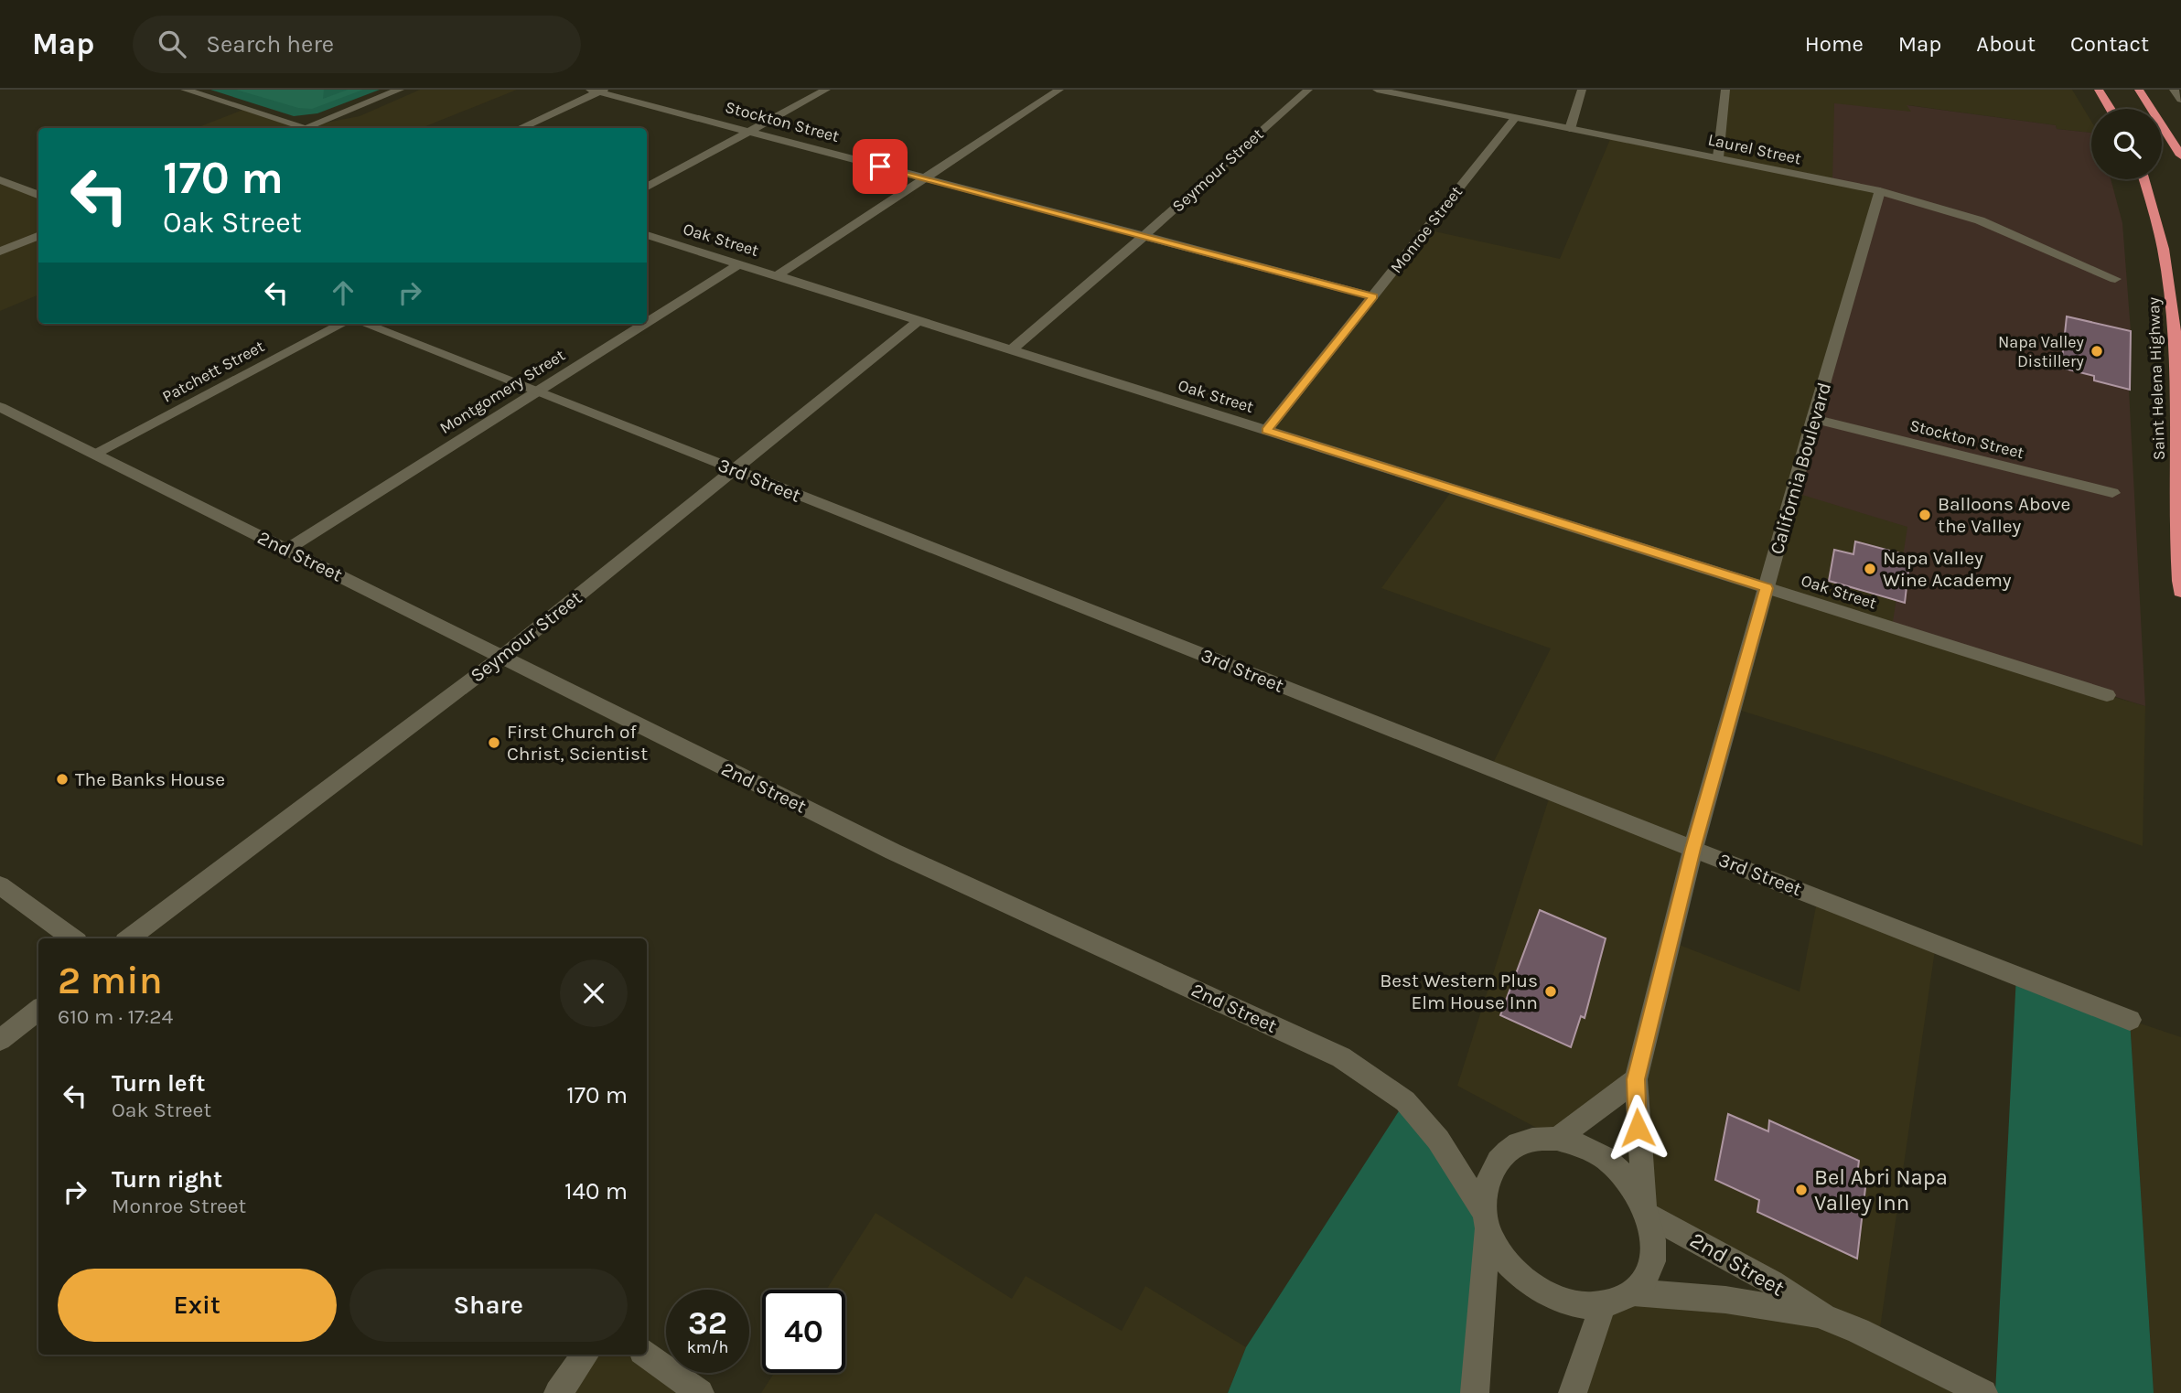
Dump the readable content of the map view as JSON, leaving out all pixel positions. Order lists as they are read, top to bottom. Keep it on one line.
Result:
{"streets":{"highway":["Saint Helena Highway"],"street":["Stockton Street","Laurel Street","Seymour Street","Monroe Street","Oak Street","Patchett Street","Montgomery Street","California Boulevard","3rd Street","2nd Street"]},"crossings":[["Stockton Street","Seymour Street"],["Stockton Street","Monroe Street"],["Stockton Street","California Boulevard"],["Laurel Street","Monroe Street"],["Laurel Street","California Boulevard"],["Seymour Street","Oak Street"],["Seymour Street","3rd Street"],["Seymour Street","2nd Street"],["Monroe Street","Oak Street"],["Oak Street","Montgomery Street"],["Oak Street","California Boulevard"],["Patchett Street","2nd Street"],["Montgomery Street","3rd Street"],["Montgomery Street","2nd Street"],["California Boulevard","3rd Street"],["California Boulevard","2nd Street"]],"places":["Napa Valley Distillery","Balloons Above the Valley","Napa Valley Wine Academy","First Church of Christ, Scientist","The Banks House","Best Western Plus Elm House Inn","Bel Abri Napa Valley Inn"],"page":{"header":"Map","search":"Search here","nav":["Home","Map","About","Contact"],"turn":["170 m","Oak Street"],"heading":["2 min","610 m · 17:24"],"list":[{"name":"Turn left","note":"Oak Street","value":"170 m"},{"name":"Turn right","note":"Monroe Street","value":"140 m"}],"buttons":["Exit","Share"],"speed":"32 km/h","limit":"40"}}
